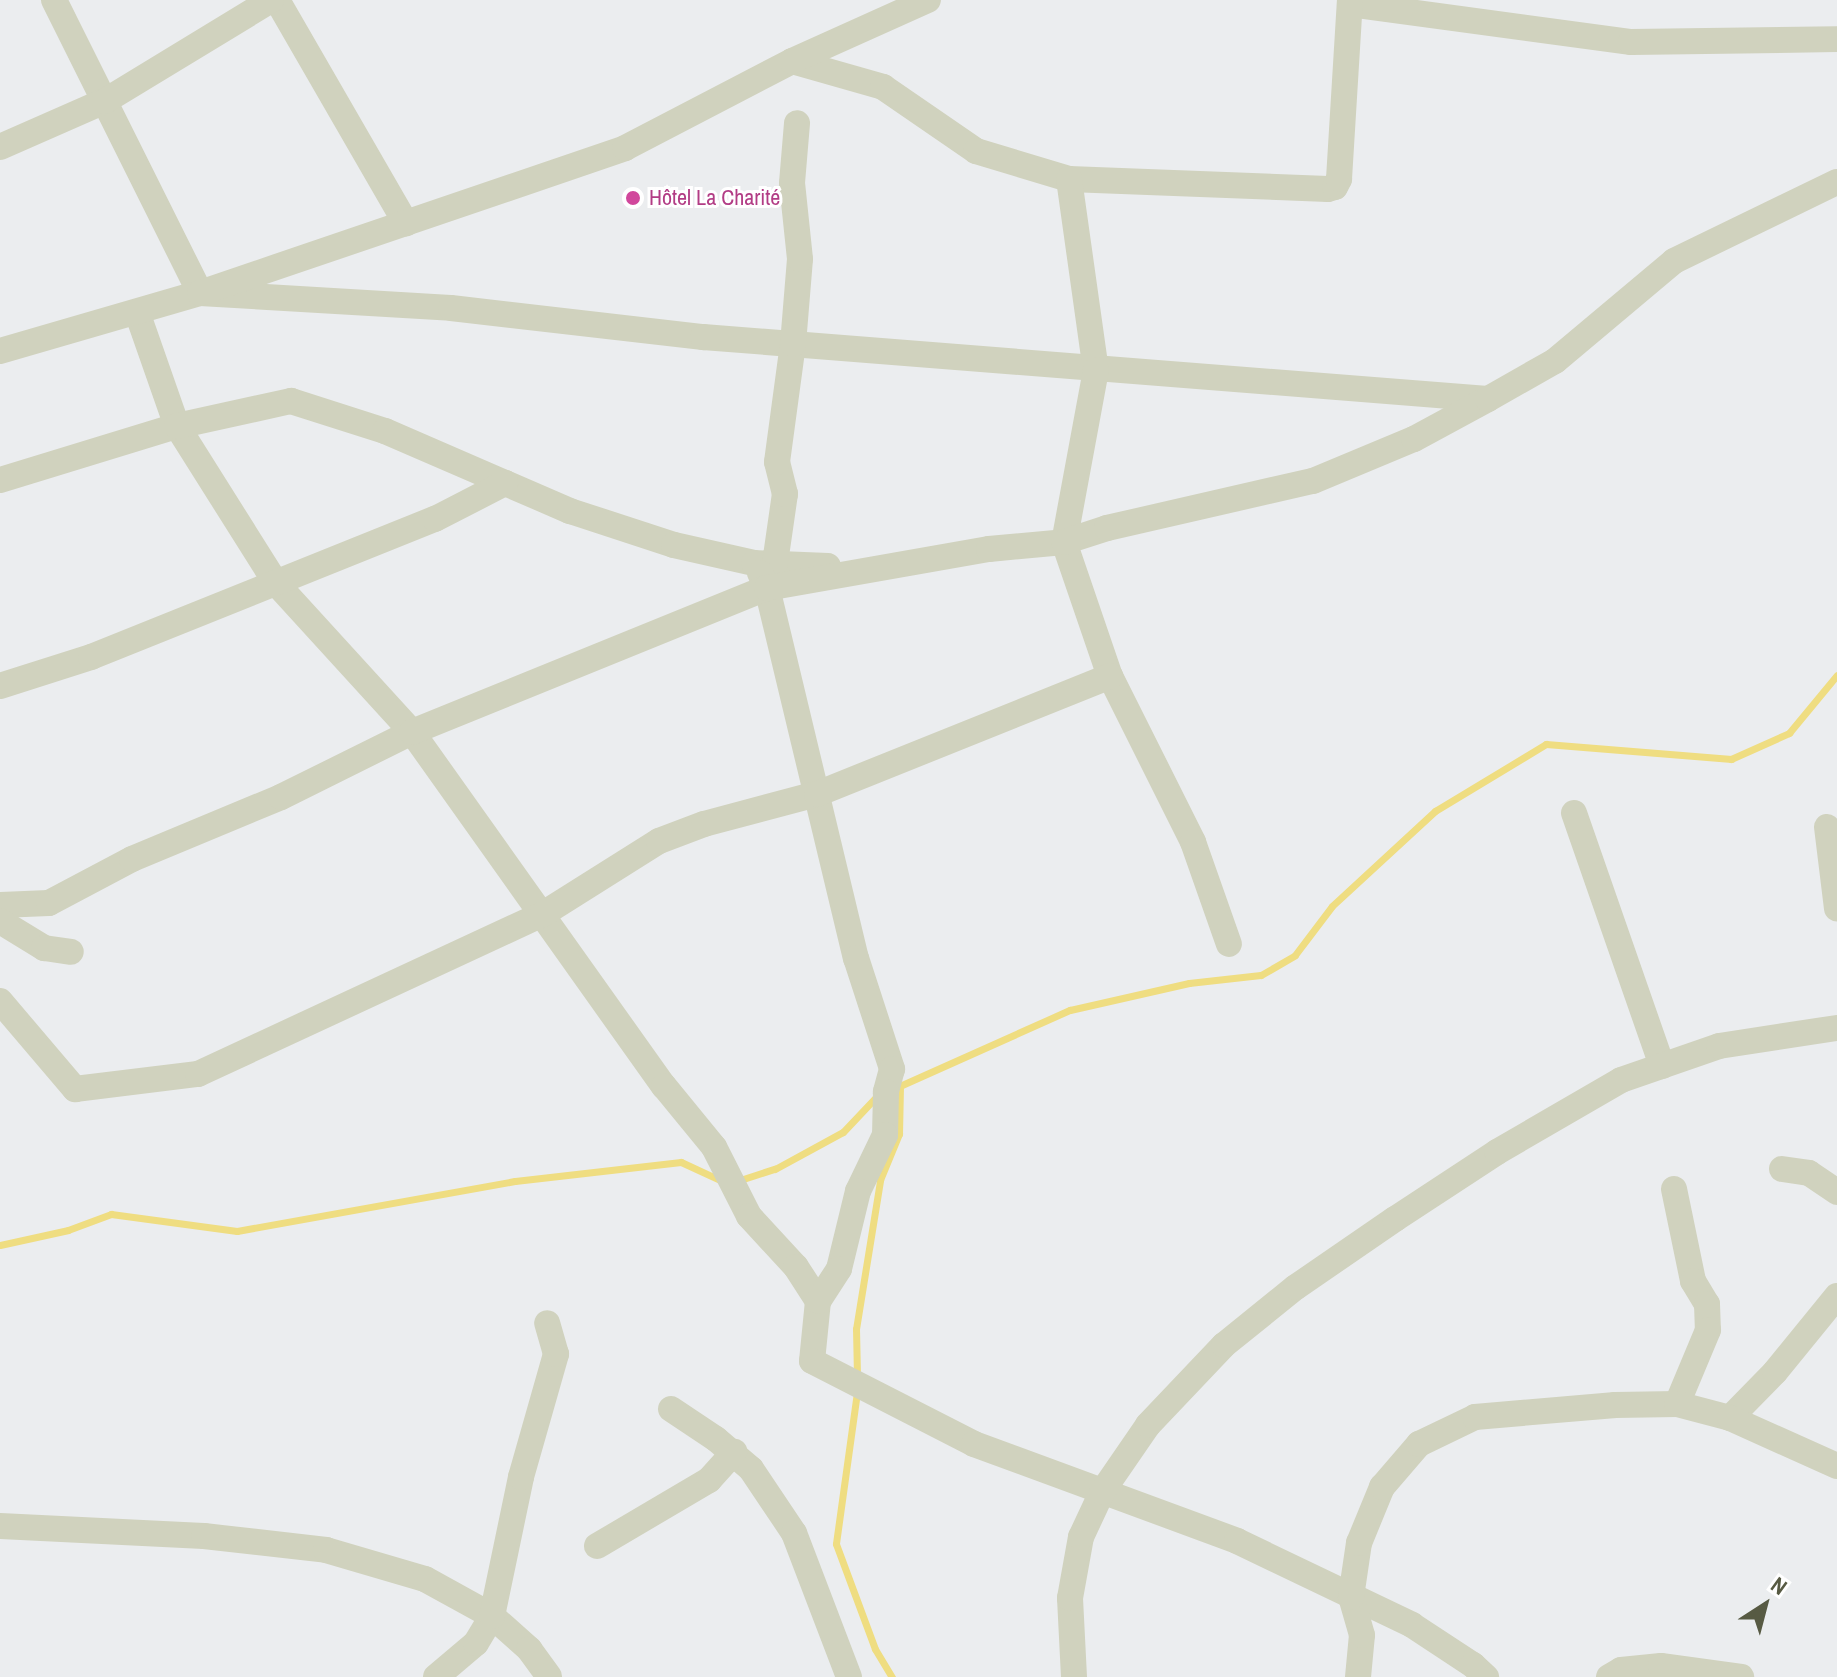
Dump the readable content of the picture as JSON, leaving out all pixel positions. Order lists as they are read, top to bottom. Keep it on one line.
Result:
{"places":["Hôtel La Charité"],"north":"top right"}
